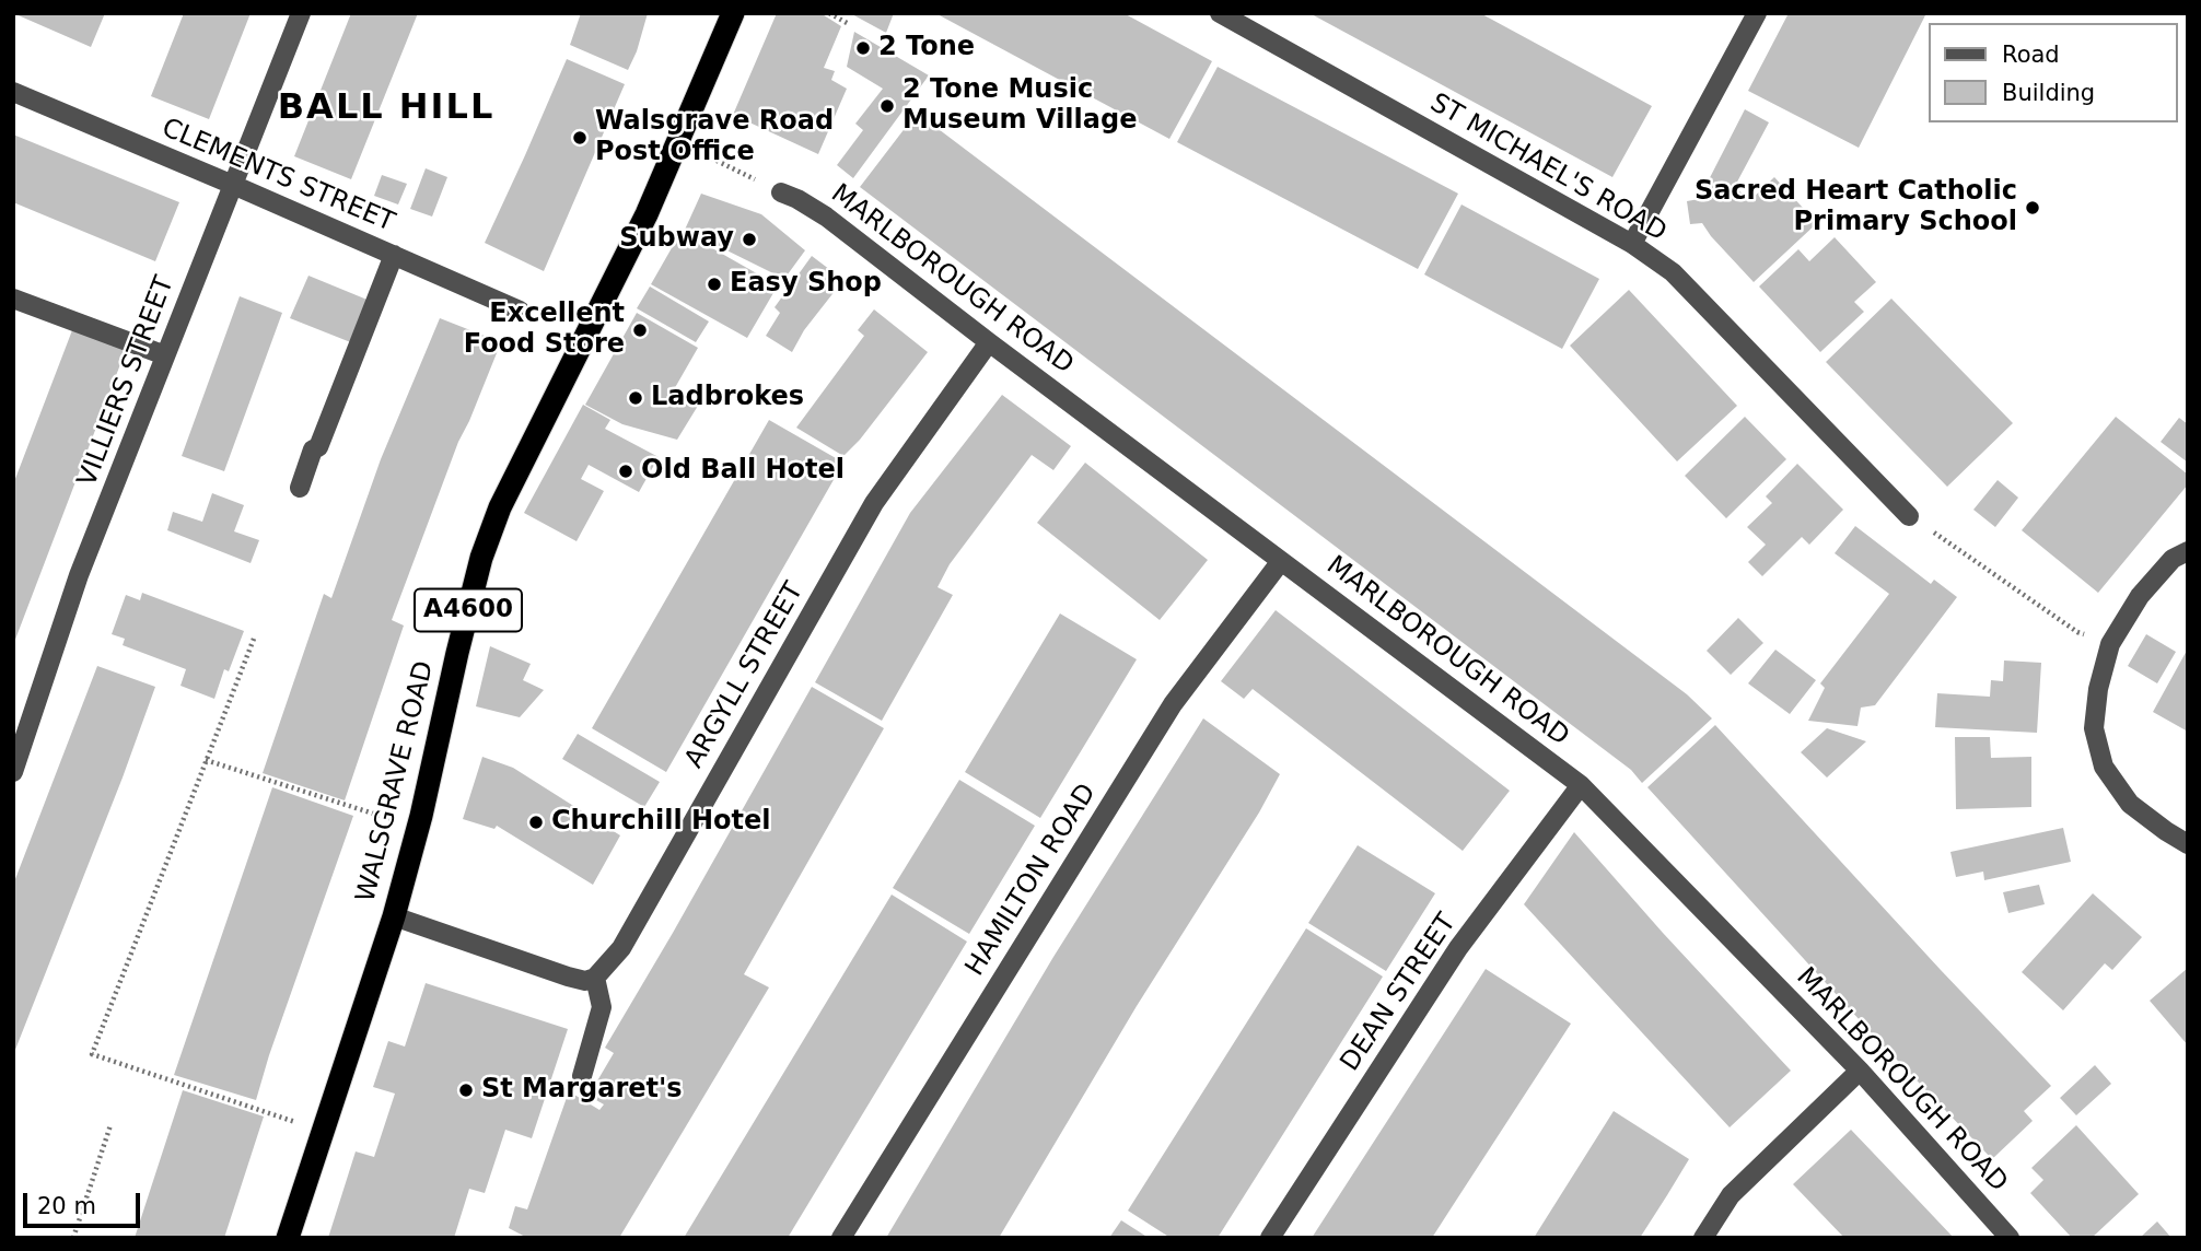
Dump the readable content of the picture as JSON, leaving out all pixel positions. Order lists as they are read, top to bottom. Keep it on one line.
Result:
{"streets":{"highway":["A4600","WALSGRAVE ROAD"],"street":["ST MICHAEL'S ROAD","CLEMENTS STREET","MARLBOROUGH ROAD","VILLIERS STREET","ARGYLL STREET","HAMILTON ROAD","DEAN STREET"]},"crossings":[["CLEMENTS STREET","VILLIERS STREET"],["MARLBOROUGH ROAD","ARGYLL STREET"],["MARLBOROUGH ROAD","HAMILTON ROAD"],["MARLBOROUGH ROAD","DEAN STREET"]],"districts":["BALL HILL"],"places":["2 Tone","2 Tone Music Museum Village","Walsgrave Road Post Office","Sacred Heart Catholic Primary School","Subway","Easy Shop","Excellent Food Store","Ladbrokes","Old Ball Hotel","Churchill Hotel","St Margaret's"],"legend":["Road","Building"],"scale_bar":"20 m"}
